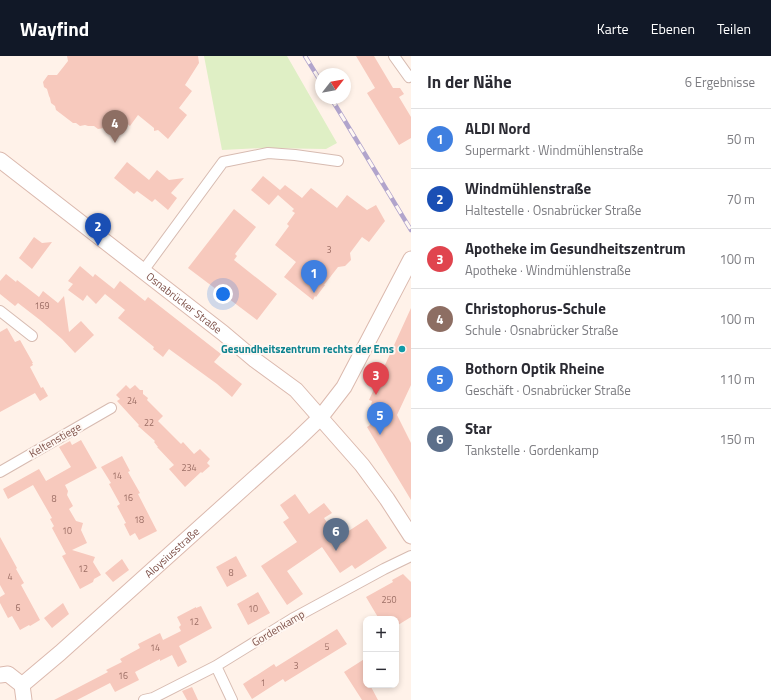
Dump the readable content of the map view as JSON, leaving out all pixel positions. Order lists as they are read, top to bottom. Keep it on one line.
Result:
{"streets":{"street":["Osnabrücker Straße","Keltenstiege","Aloysiusstraße","Gordenkamp"]},"crossings":[["Osnabrücker Straße","Aloysiusstraße"]],"places":["Gesundheitszentrum rechts der Ems"],"house_numbers":["3","169","24","22","234","14","16","8","18","10","12","8","4","250","6","10","12","5","14","3","16","1"],"north":"top right","page":{"header":"Wayfind","nav":["Karte","Ebenen","Teilen"],"heading":["In der Nähe","6 Ergebnisse"],"list":[{"mark":"1","name":"ALDI Nord","note":"Supermarkt · Windmühlenstraße","value":"50 m"},{"mark":"2","name":"Windmühlenstraße","note":"Haltestelle · Osnabrücker Straße","value":"70 m"},{"mark":"3","name":"Apotheke im Gesundheitszentrum","note":"Apotheke · Windmühlenstraße","value":"100 m"},{"mark":"4","name":"Christophorus-Schule","note":"Schule · Osnabrücker Straße","value":"100 m"},{"mark":"5","name":"Bothorn Optik Rheine","note":"Geschäft · Osnabrücker Straße","value":"110 m"},{"mark":"6","name":"Star","note":"Tankstelle · Gordenkamp","value":"150 m"}],"pins":["4","2","1","3","5","6"],"map_buttons":["+","−"]}}
